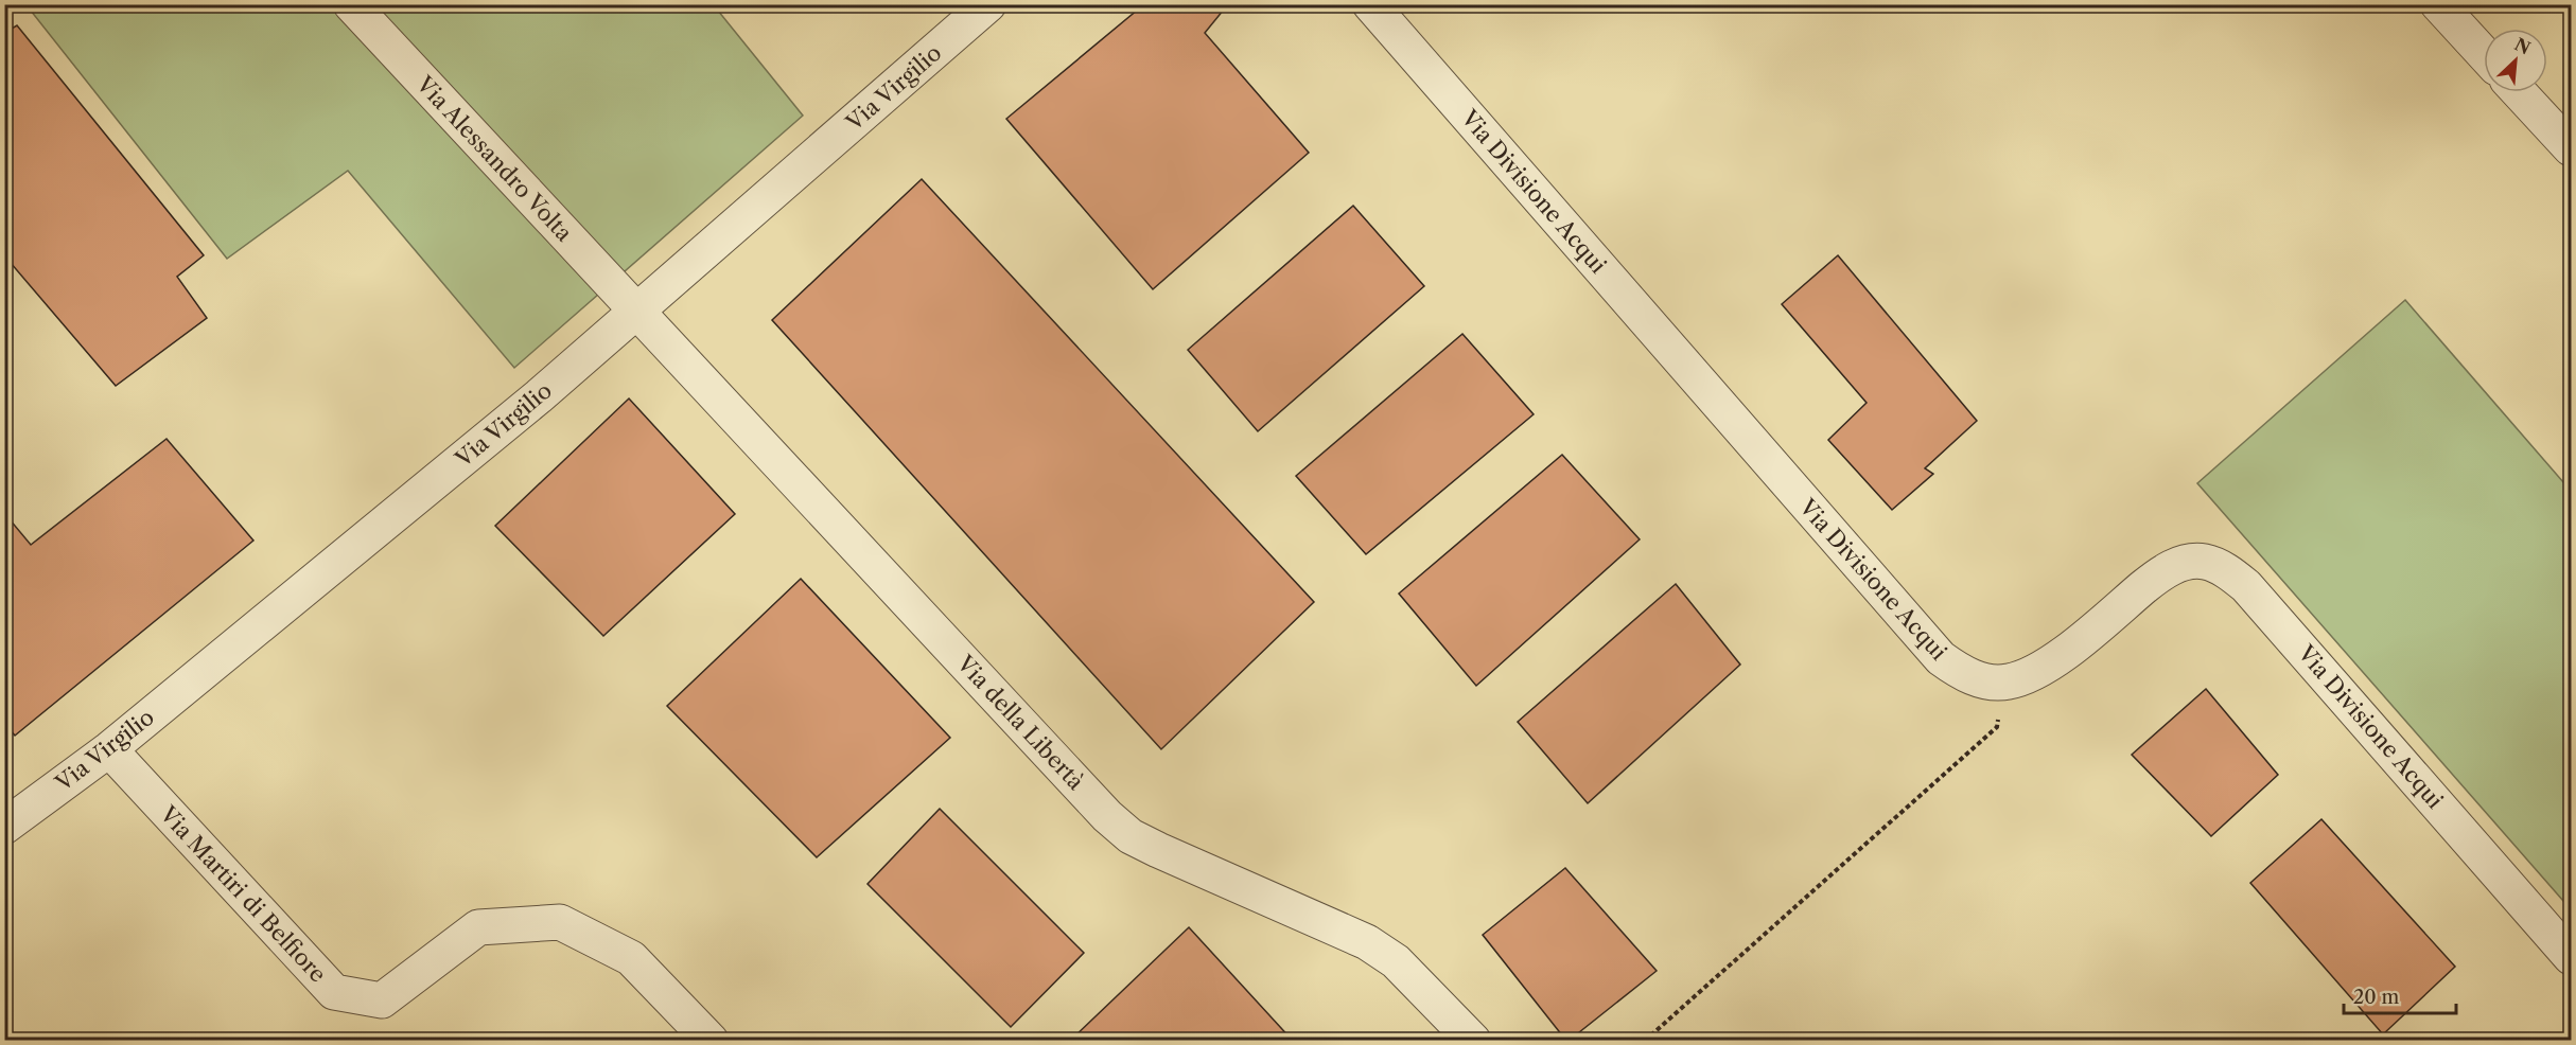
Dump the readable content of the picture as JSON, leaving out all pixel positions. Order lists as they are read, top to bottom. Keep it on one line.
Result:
{"streets":{"street":["Via Virgilio","Via Alessandro Volta","Via Divisione Acqui","Via della Libertà","Via Martiri di Belfiore"]},"crossings":[["Via Virgilio","Via Alessandro Volta"],["Via Virgilio","Via della Libertà"],["Via Virgilio","Via Martiri di Belfiore"],["Via Alessandro Volta","Via della Libertà"]],"scale_bar":"20 m","north":"top right"}
